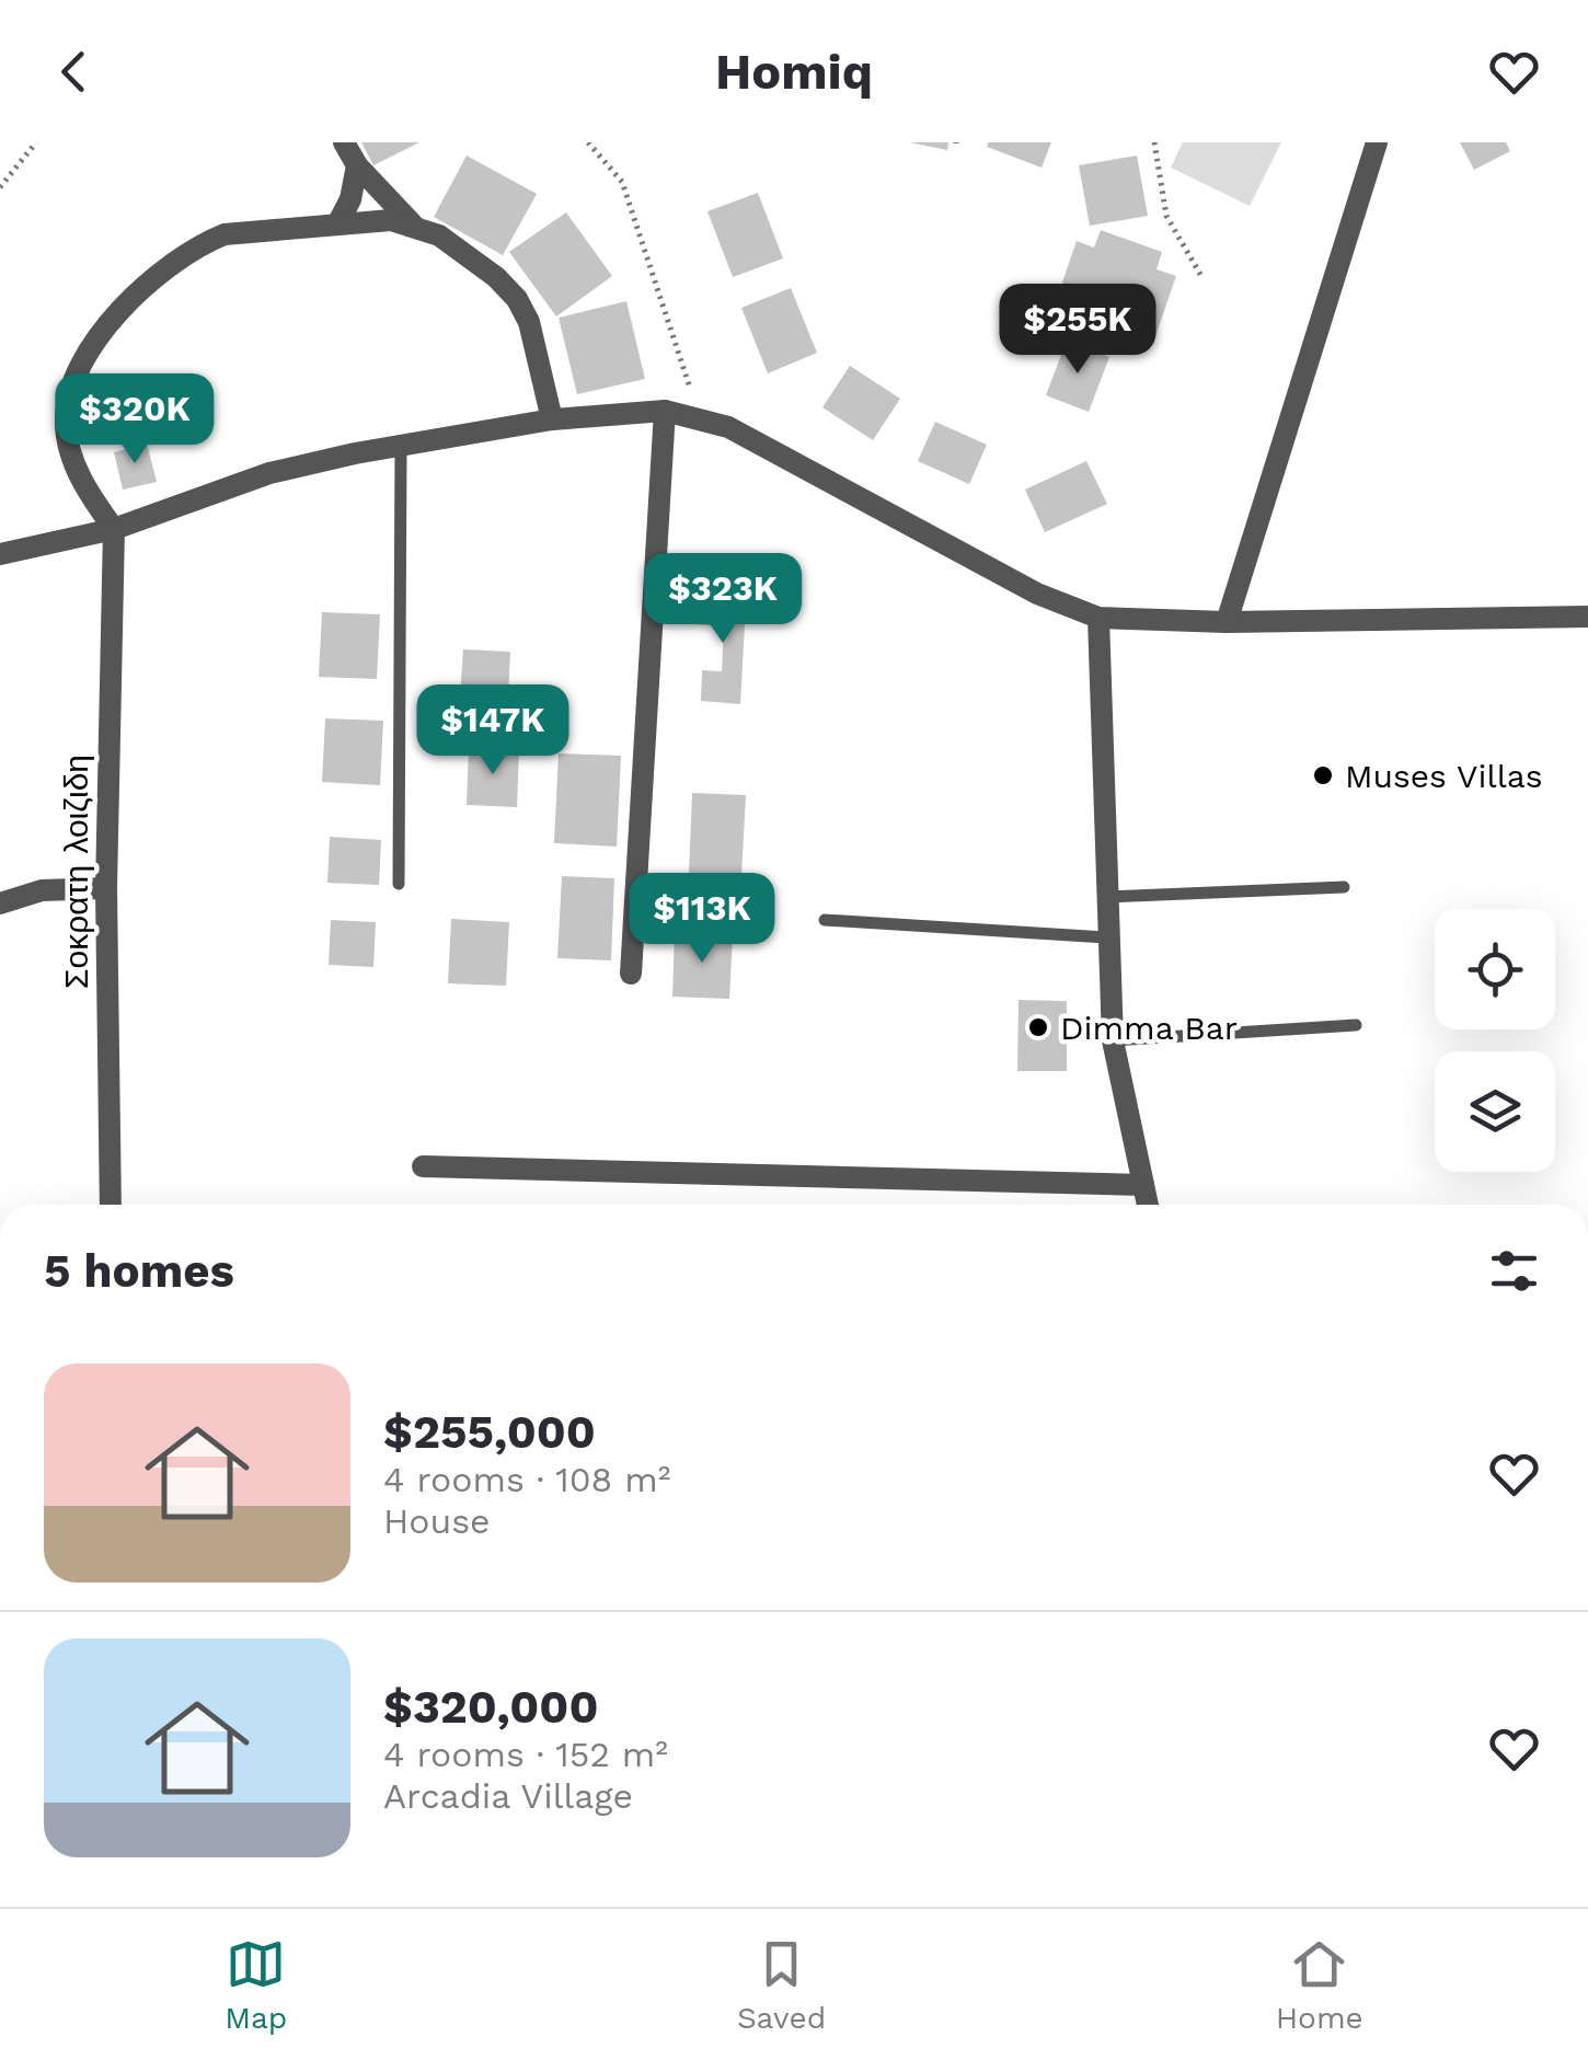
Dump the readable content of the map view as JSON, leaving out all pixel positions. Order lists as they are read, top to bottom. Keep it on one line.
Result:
{"streets":{"street":["Σοκρατη λοιζιδη"]},"places":["Muses Villas","Dimma Bar"],"page":{"header":"Homiq","price":["$255K","$320K","$323K","$147K","$113K"],"heading":"5 homes","list":[{"name":"$255,000","note":"4 rooms · 108 m² · House"},{"name":"$320,000","note":"4 rooms · 152 m² · Arcadia Village"}],"tabs":["Map","Saved","Home"]}}
